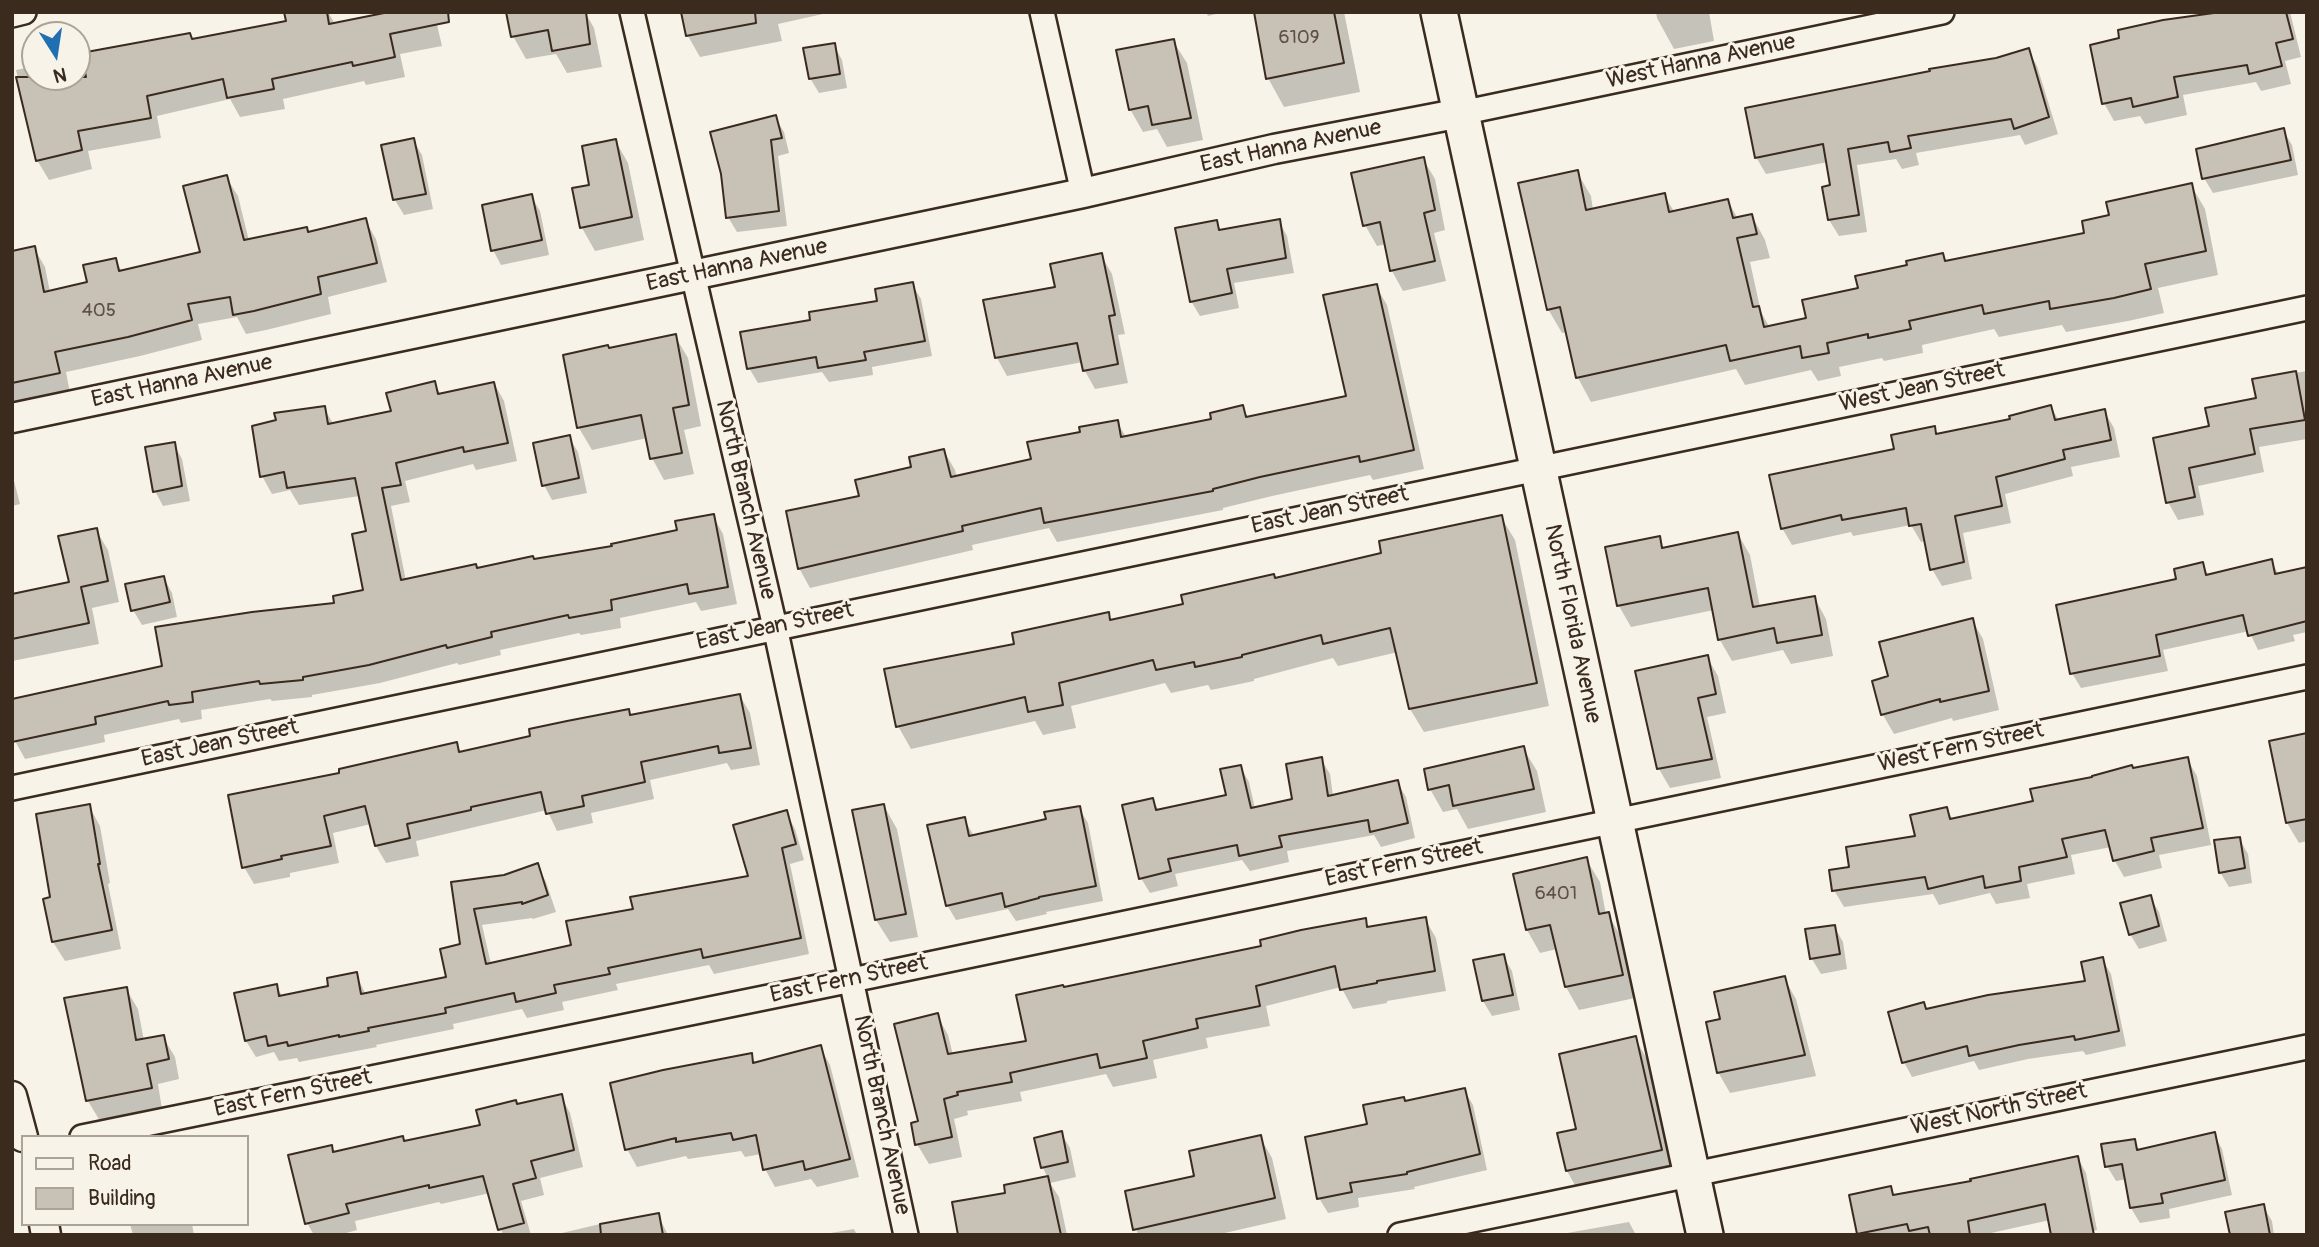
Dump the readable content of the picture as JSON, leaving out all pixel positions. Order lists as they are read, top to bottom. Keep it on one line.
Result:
{"streets":{"main road":["North Florida Avenue"],"street":["West Hanna Avenue","East Hanna Avenue","West Jean Street","North Branch Avenue","East Jean Street","West Fern Street","East Fern Street","West North Street"]},"crossings":[["West Hanna Avenue","East Hanna Avenue"],["West Hanna Avenue","North Florida Avenue"],["East Hanna Avenue","North Branch Avenue"],["East Hanna Avenue","North Florida Avenue"],["West Jean Street","East Jean Street"],["West Jean Street","North Florida Avenue"],["North Branch Avenue","East Jean Street"],["North Branch Avenue","East Fern Street"],["East Jean Street","North Florida Avenue"],["North Florida Avenue","West Fern Street"],["North Florida Avenue","East Fern Street"],["North Florida Avenue","West North Street"],["West Fern Street","East Fern Street"]],"house_numbers":["6109","405","6401"],"legend":["Road","Building"],"north":"bottom"}
